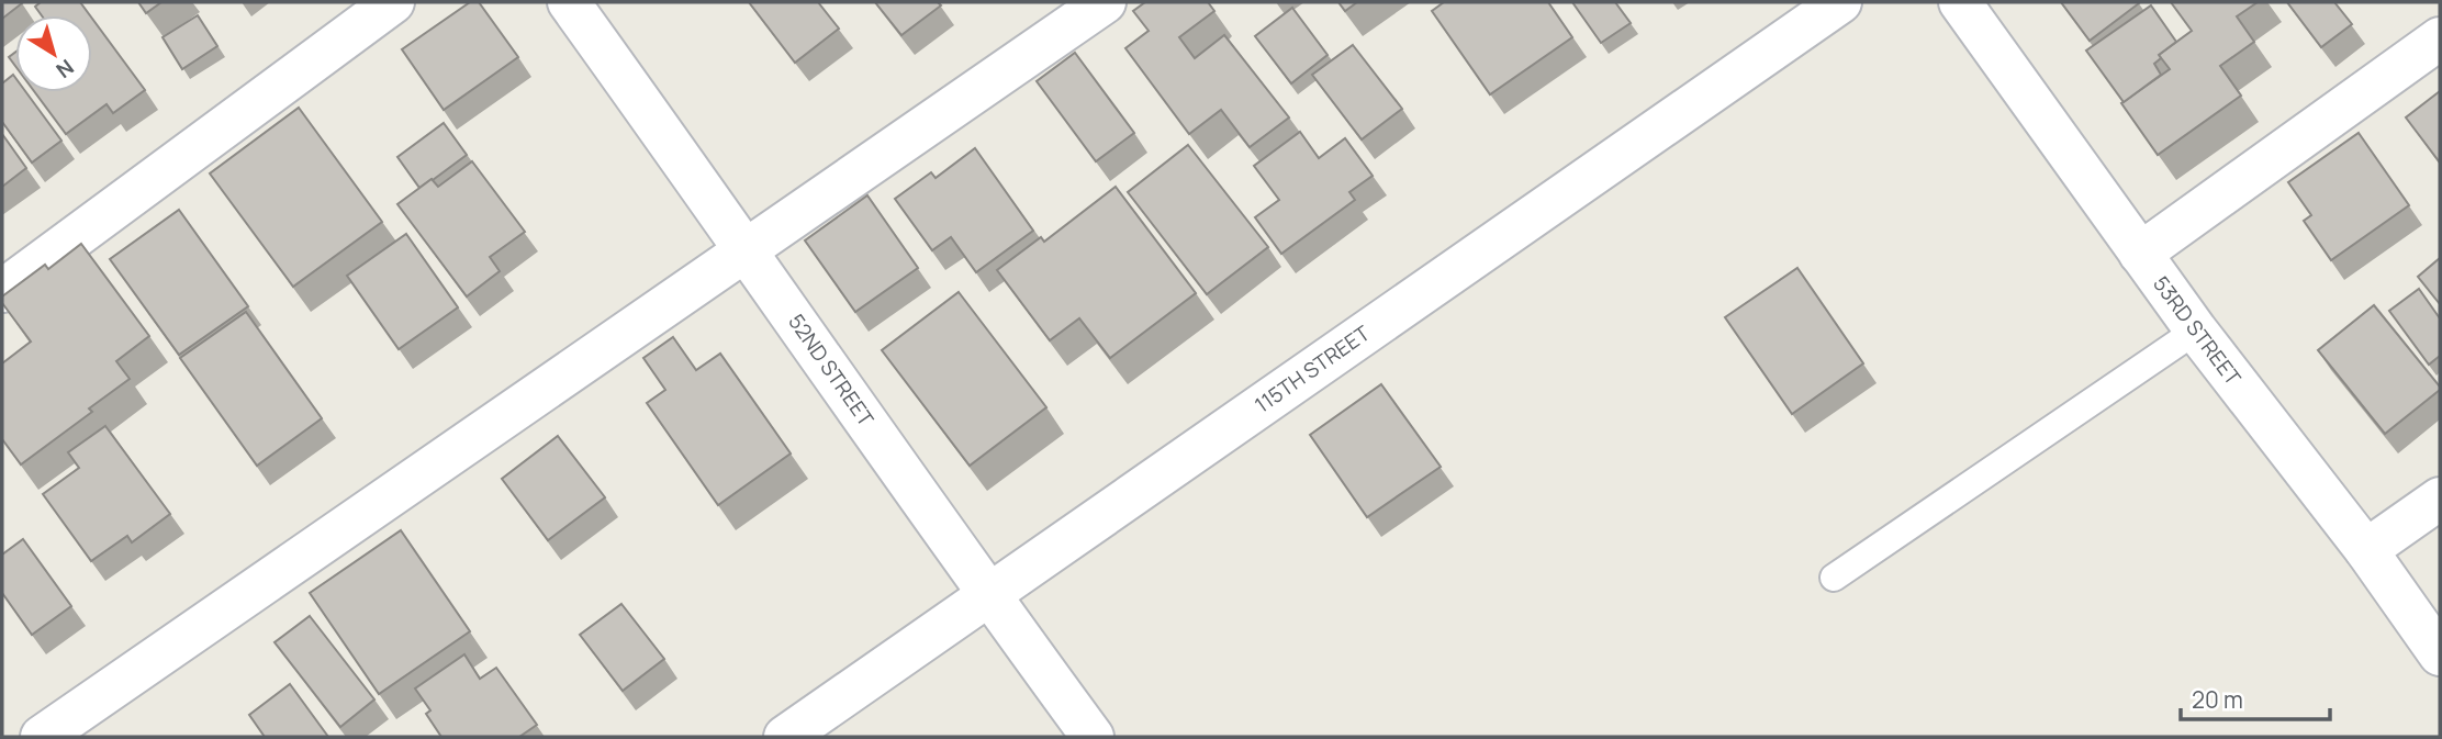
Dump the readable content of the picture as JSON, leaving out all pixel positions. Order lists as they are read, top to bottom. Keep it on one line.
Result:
{"streets":{"street":["53RD STREET","115TH STREET","52ND STREET"]},"crossings":[["115TH STREET","52ND STREET"]],"scale_bar":"20 m","north":"bottom right"}
